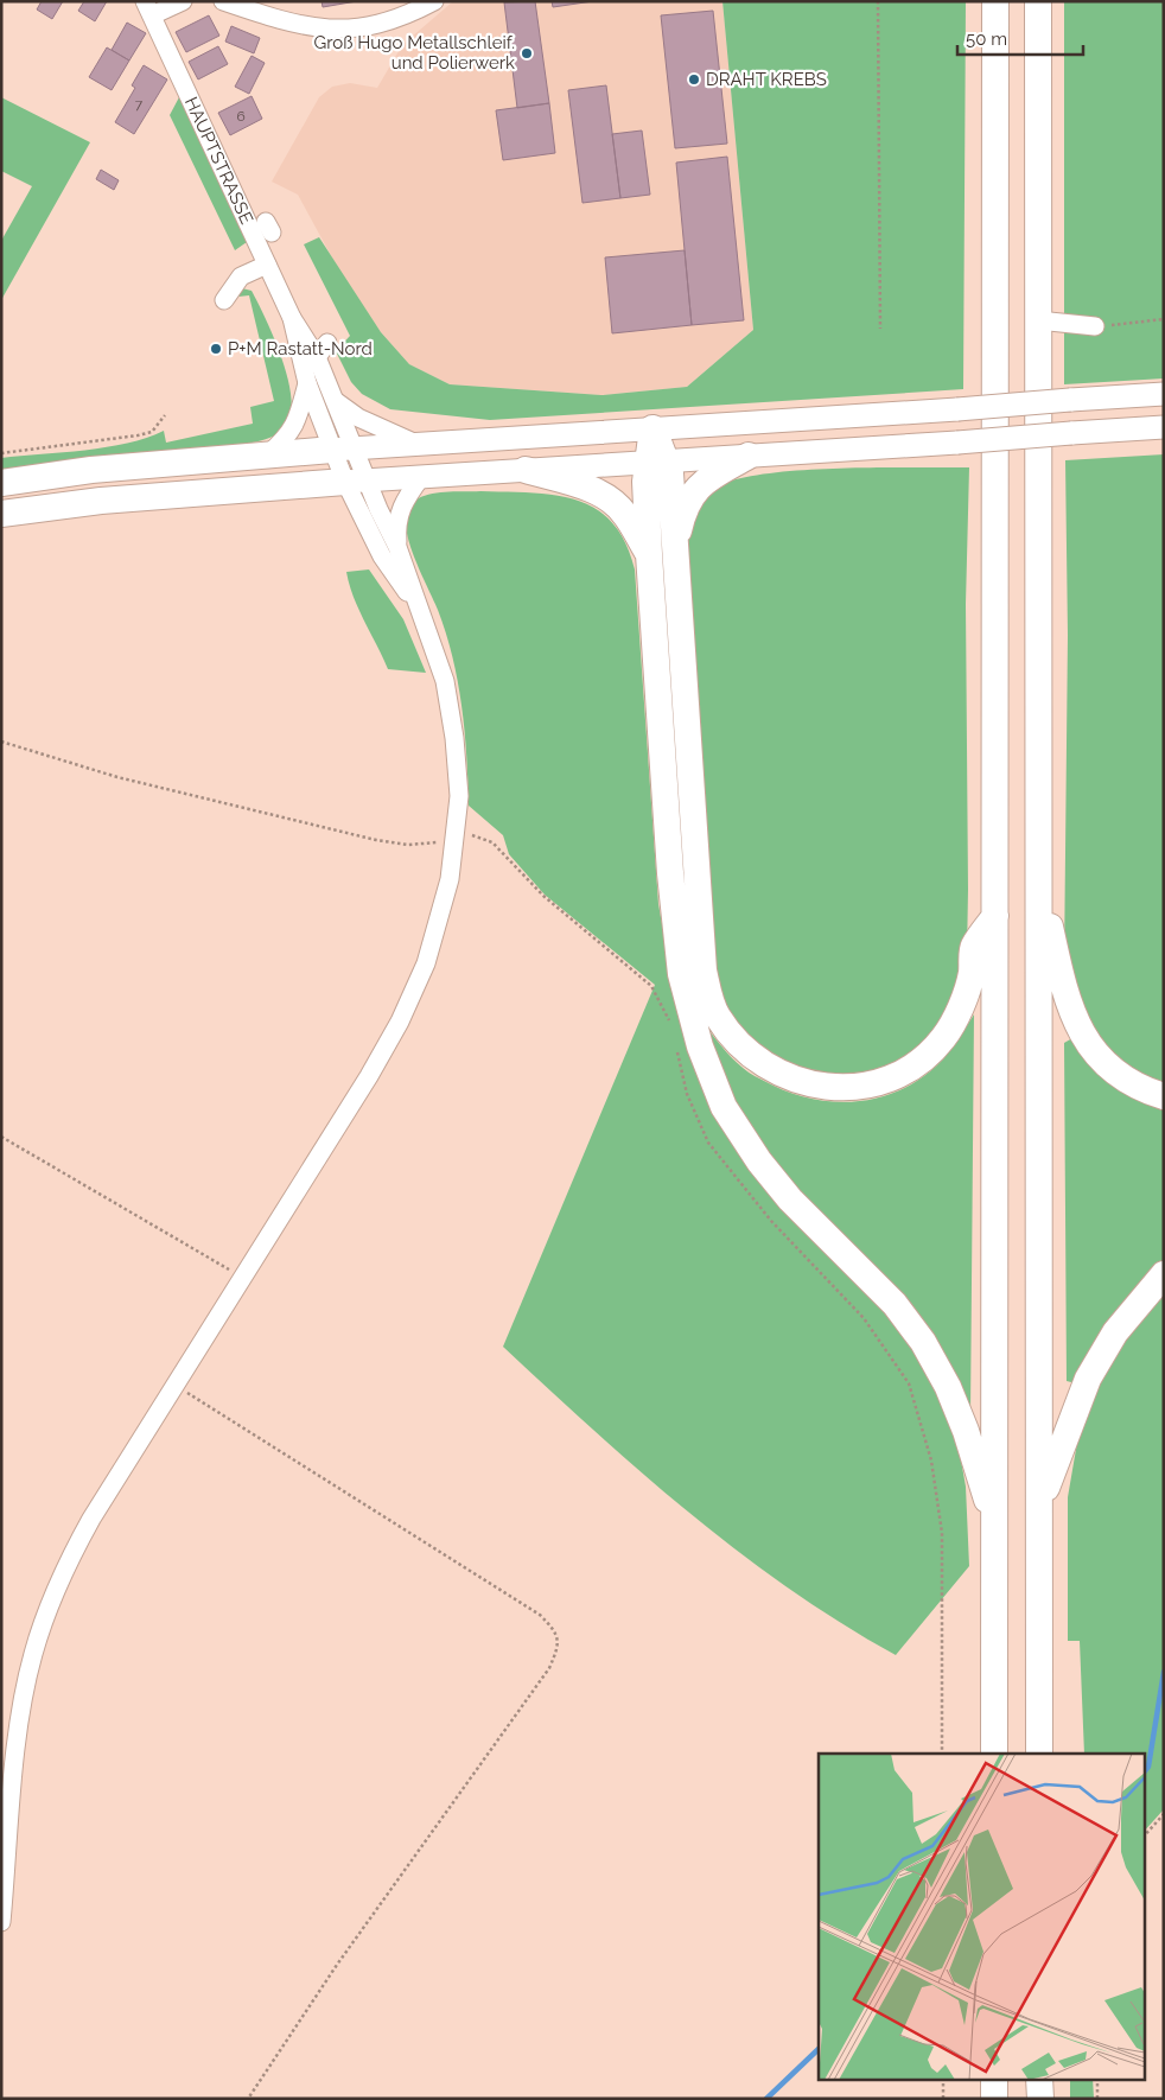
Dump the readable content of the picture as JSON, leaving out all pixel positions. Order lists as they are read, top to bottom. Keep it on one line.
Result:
{"streets":{"street":["HAUPTSTRASSE"]},"places":["Groß Hugo Metallschleif. und Polierwerk","DRAHT KREBS","P+M Rastatt-Nord"],"house_numbers":["7","6"],"scale_bar":"50 m"}
